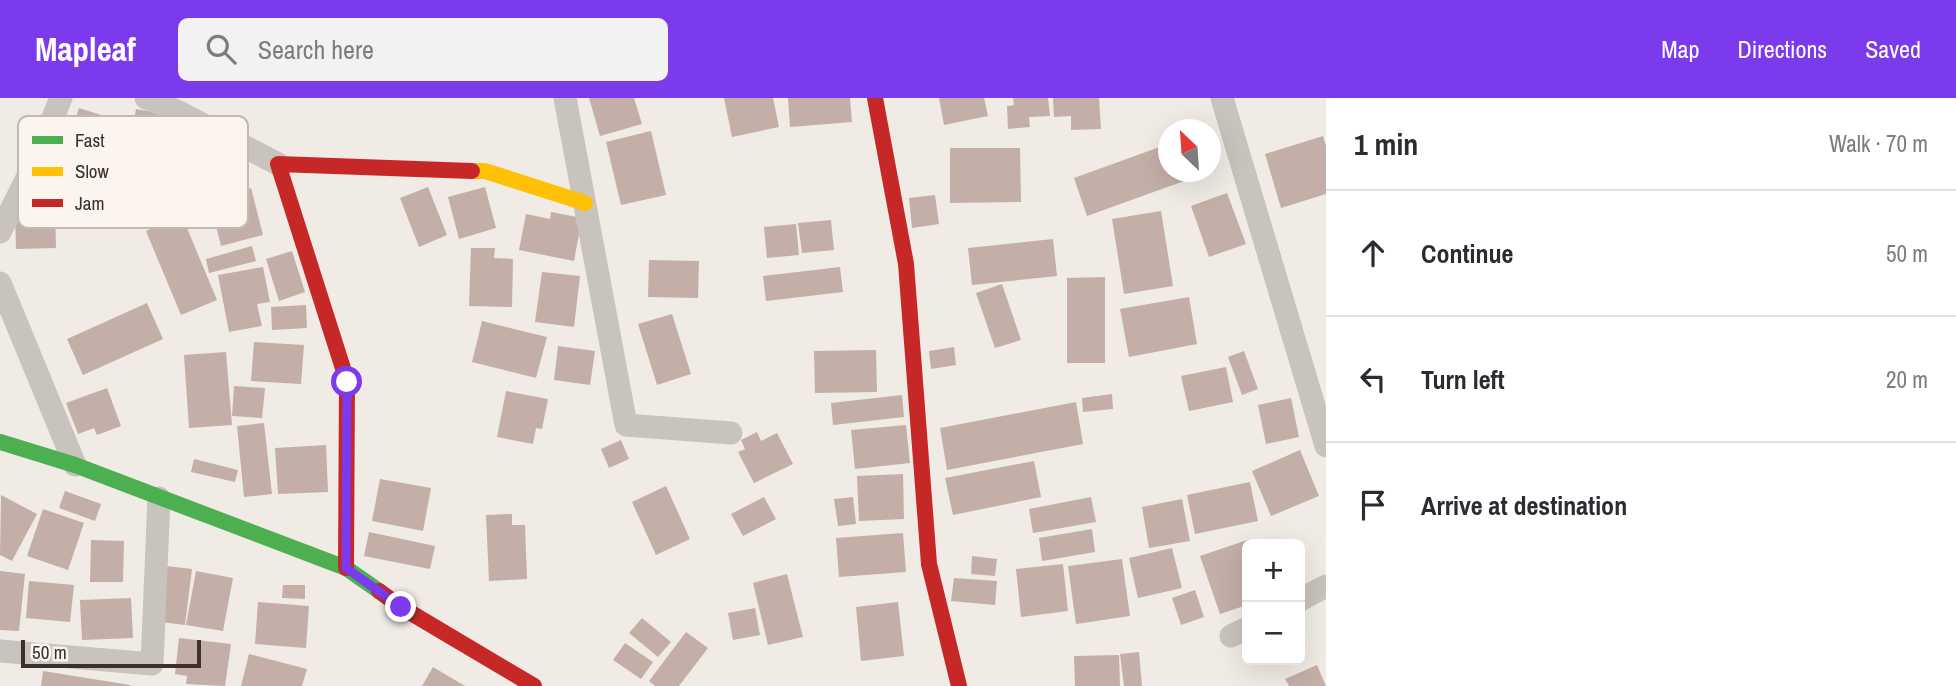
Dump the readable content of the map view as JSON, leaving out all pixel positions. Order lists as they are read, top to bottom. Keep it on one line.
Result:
{"legend":["Fast","Slow","Jam"],"scale_bar":"50 m","north":"top left","page":{"header":"Mapleaf","search":"Search here","nav":["Map","Directions","Saved"],"heading":["1 min","Walk · 70 m"],"list":[["Continue","50 m"],["Turn left","20 m"],"Arrive at destination"],"map_buttons":["+","−"],"scale":"50 m"}}
